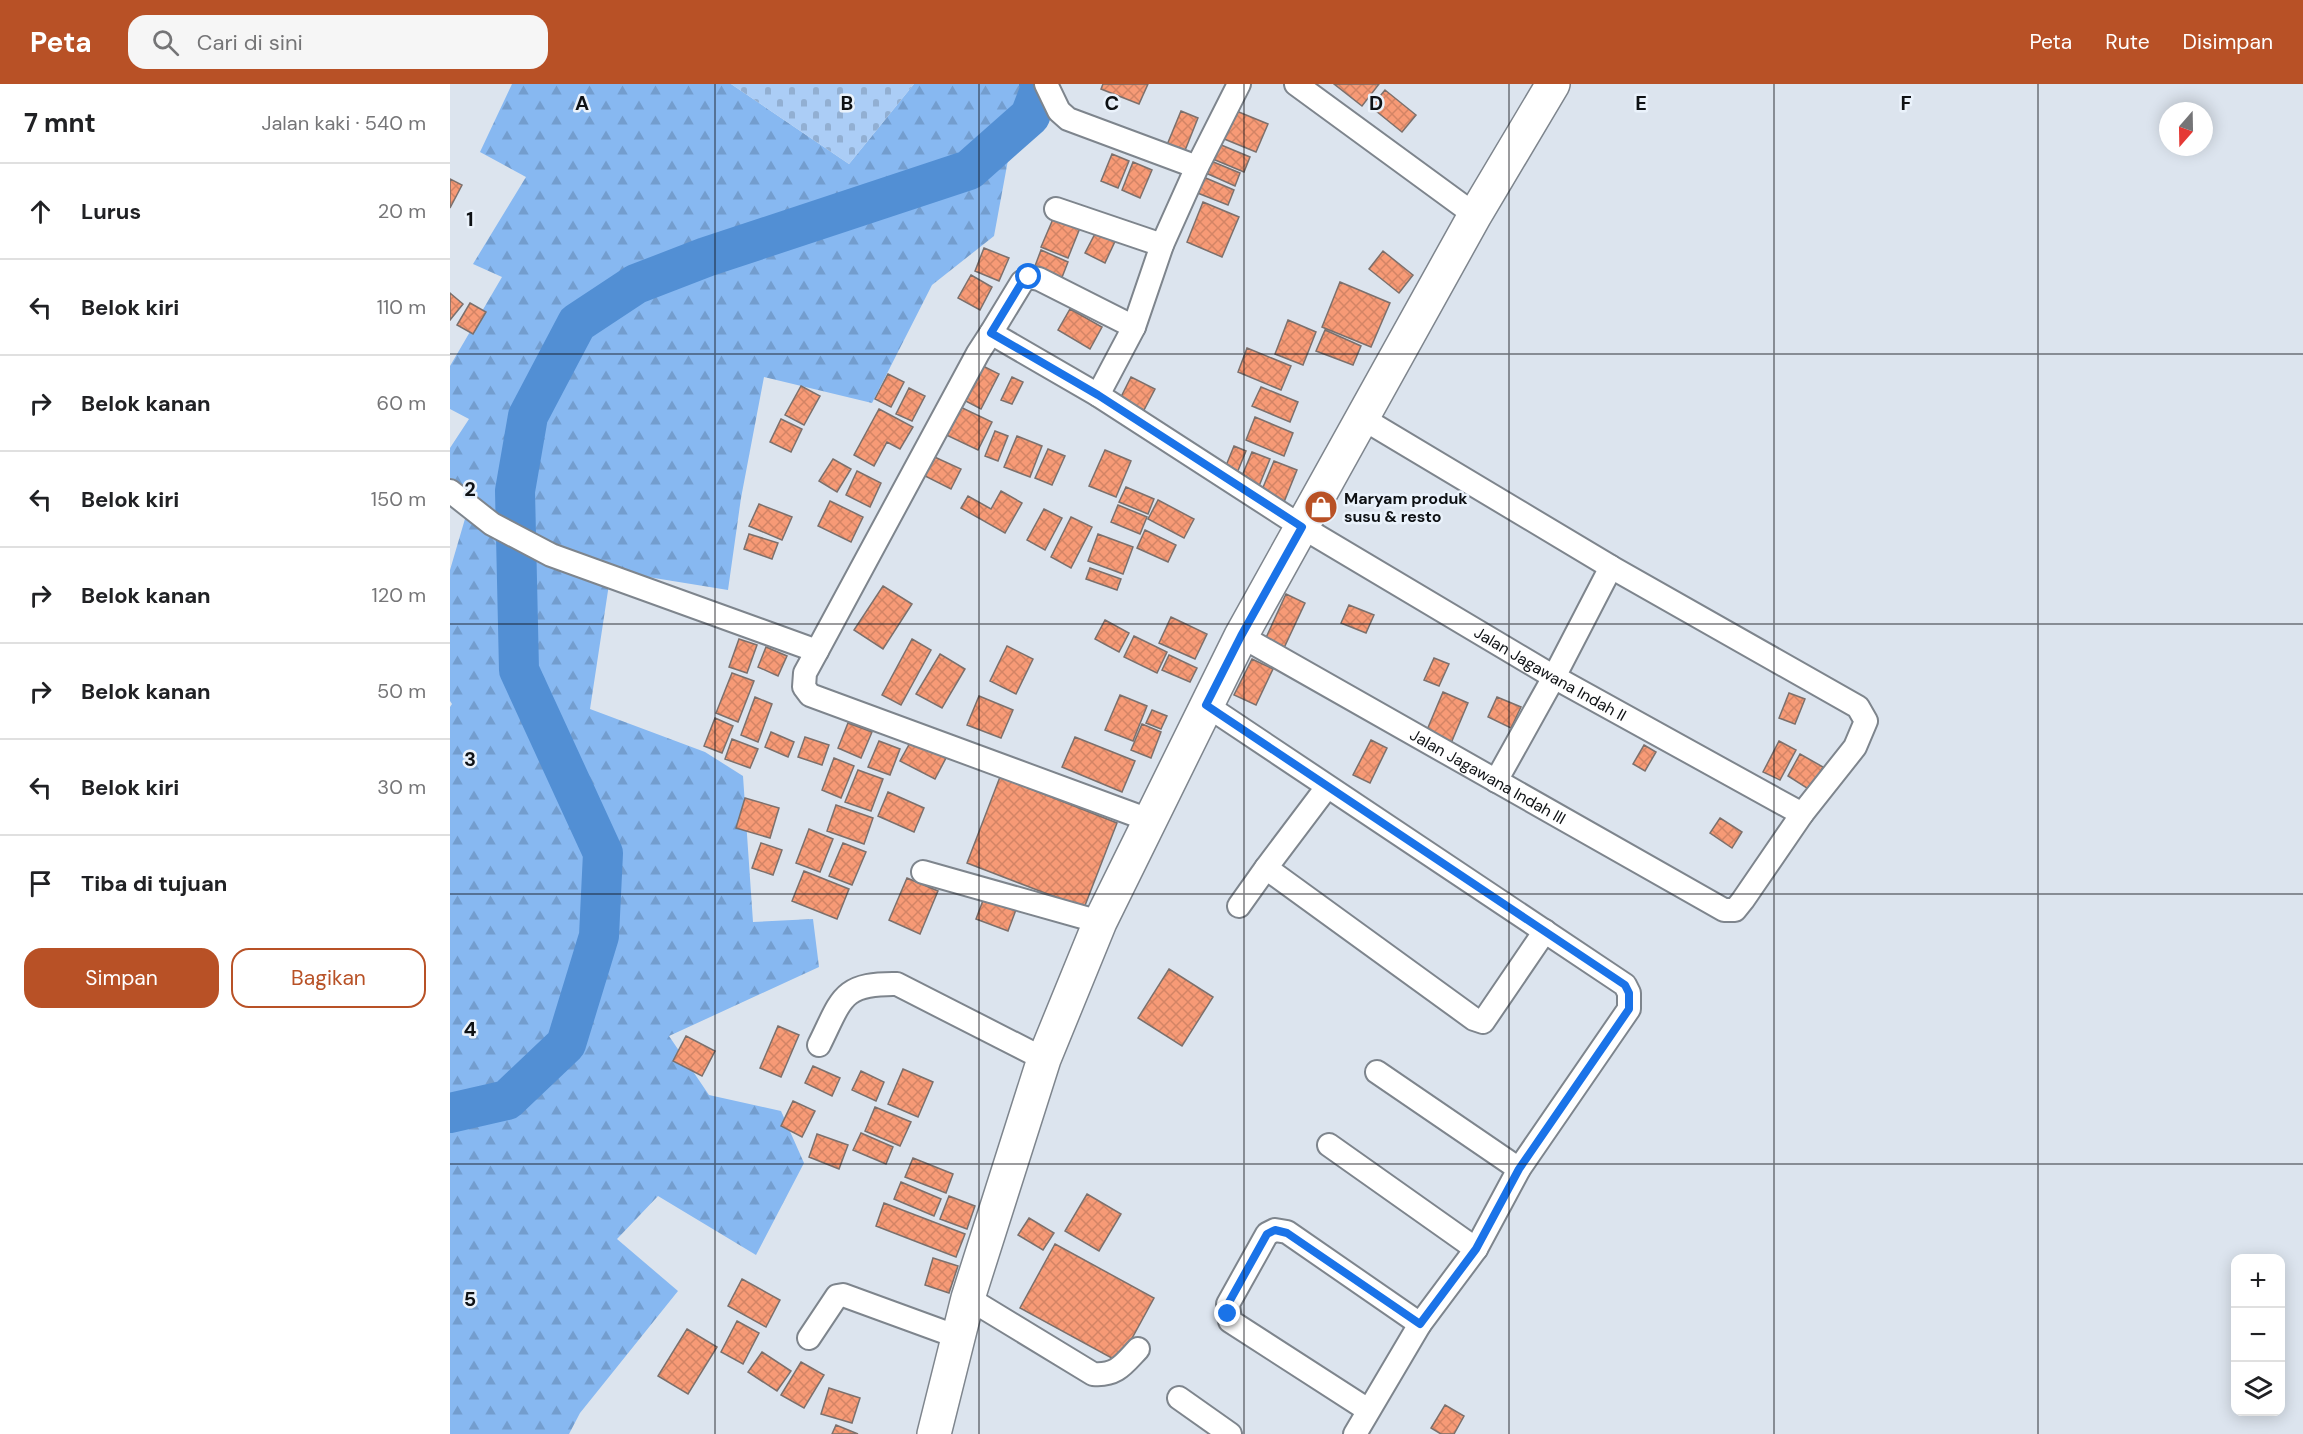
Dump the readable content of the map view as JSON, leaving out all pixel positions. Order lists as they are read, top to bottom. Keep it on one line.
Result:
{"streets":{"street":["Jalan Jagawana Indah II","Jalan Jagawana Indah III"]},"crossings":[["Jalan Jagawana Indah II","Jalan Jagawana Indah III"]],"places":{"shop":["Maryam produk susu & resto"]},"north":"bottom","page":{"header":"Peta","search":"Cari di sini","nav":["Peta","Rute","Disimpan"],"heading":["7 mnt","Jalan kaki · 540 m"],"list":[["Lurus","20 m"],["Belok kiri","110 m"],["Belok kanan","60 m"],["Belok kiri","150 m"],["Belok kanan","120 m"],["Belok kanan","50 m"],["Belok kiri","30 m"],"Tiba di tujuan"],"buttons":["Simpan","Bagikan"],"map_buttons":["+","−"]},"grid":{"columns":["A","B","C","D","E","F"],"rows":["1","2","3","4","5"]}}
